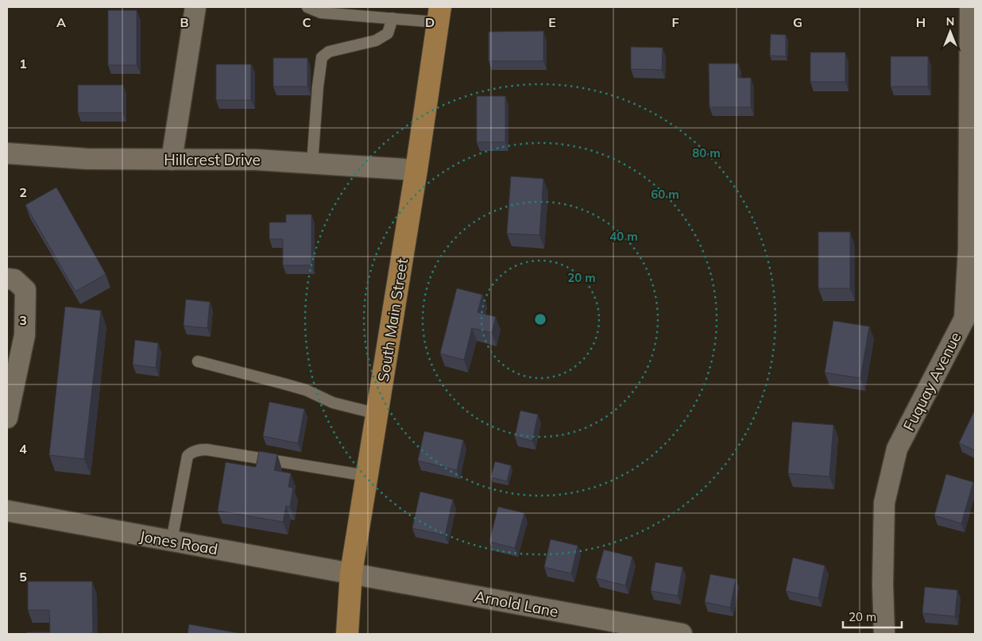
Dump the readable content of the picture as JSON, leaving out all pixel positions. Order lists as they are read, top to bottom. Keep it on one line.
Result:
{"streets":{"main road":["South Main Street"],"street":["Hillcrest Drive","Fuquay Avenue","Jones Road","Arnold Lane"]},"crossings":[["Hillcrest Drive","South Main Street"],["South Main Street","Jones Road"],["South Main Street","Arnold Lane"],["Jones Road","Arnold Lane"]],"scale_bar":"20 m","north":"top","grid":{"columns":["A","B","C","D","E","F","G","H"],"rows":["1","2","3","4","5"]},"rings":["80 m","60 m","40 m","20 m"]}
